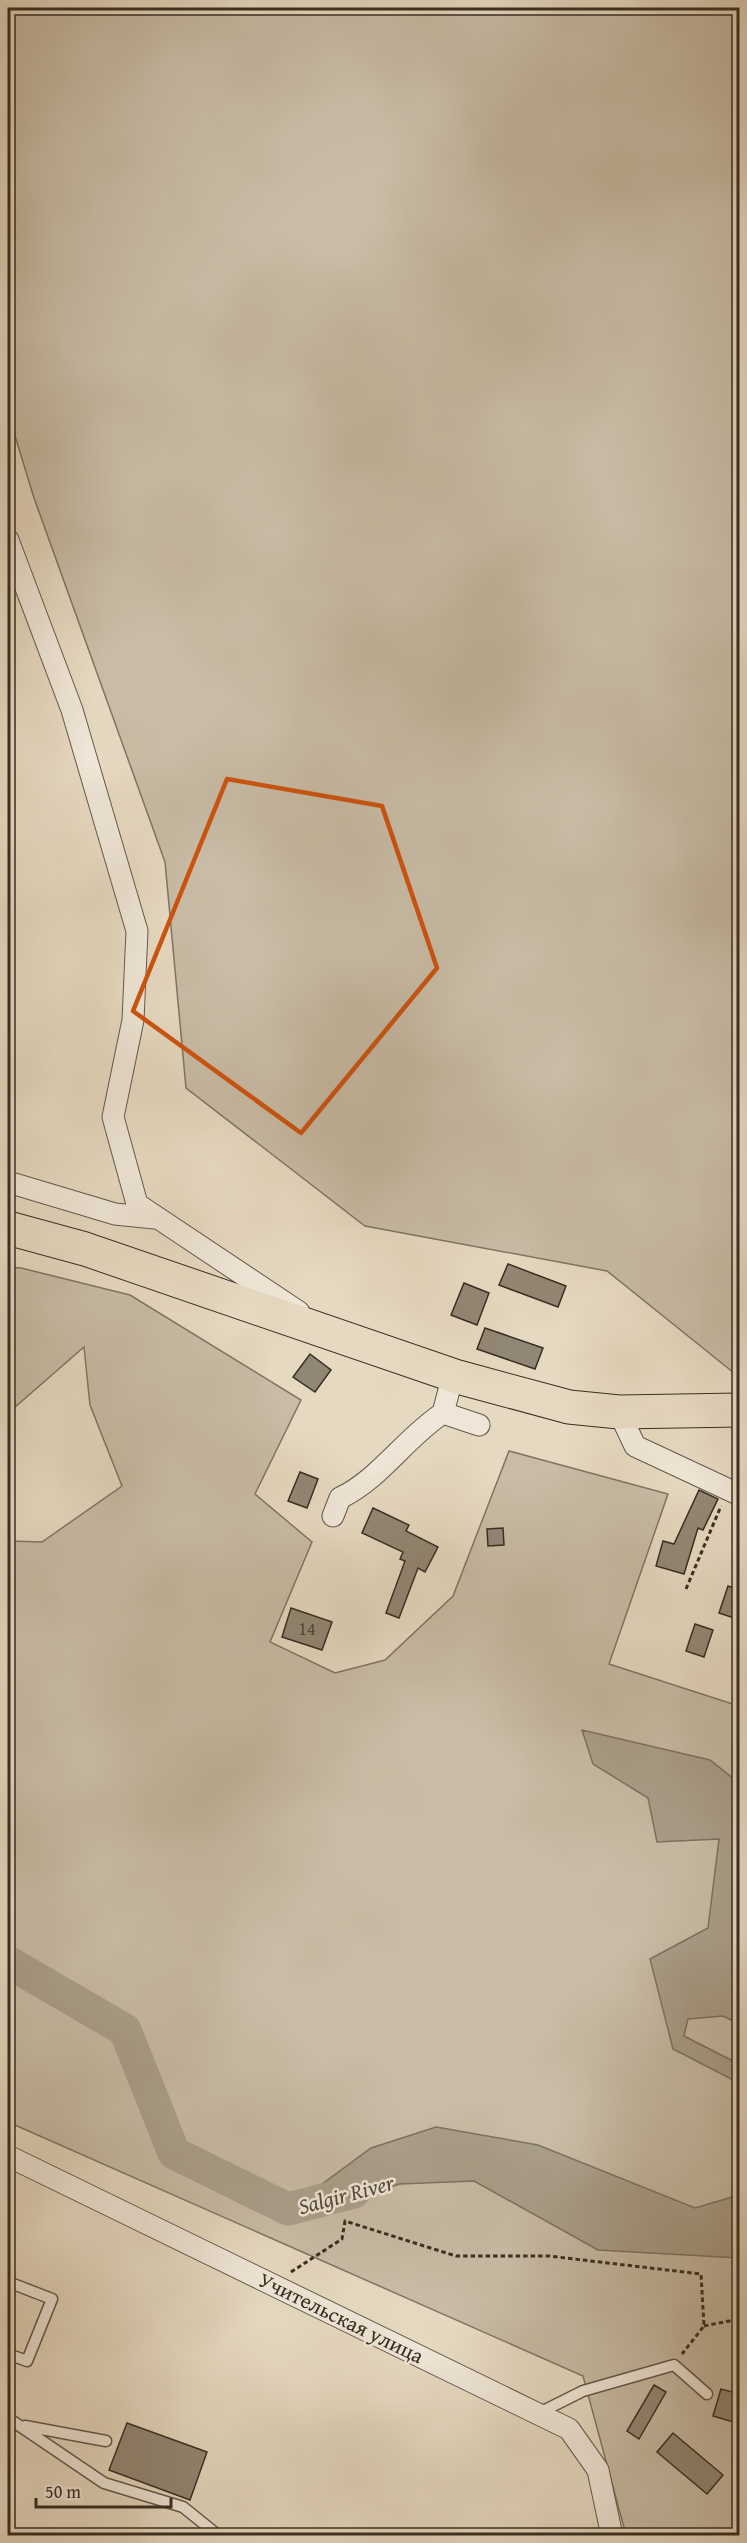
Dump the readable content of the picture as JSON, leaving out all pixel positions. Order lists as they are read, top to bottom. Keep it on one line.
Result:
{"streets":{"street":["Учительская улица"]},"water":["Salgir River"],"house_numbers":["14"],"scale_bar":"50 m"}
